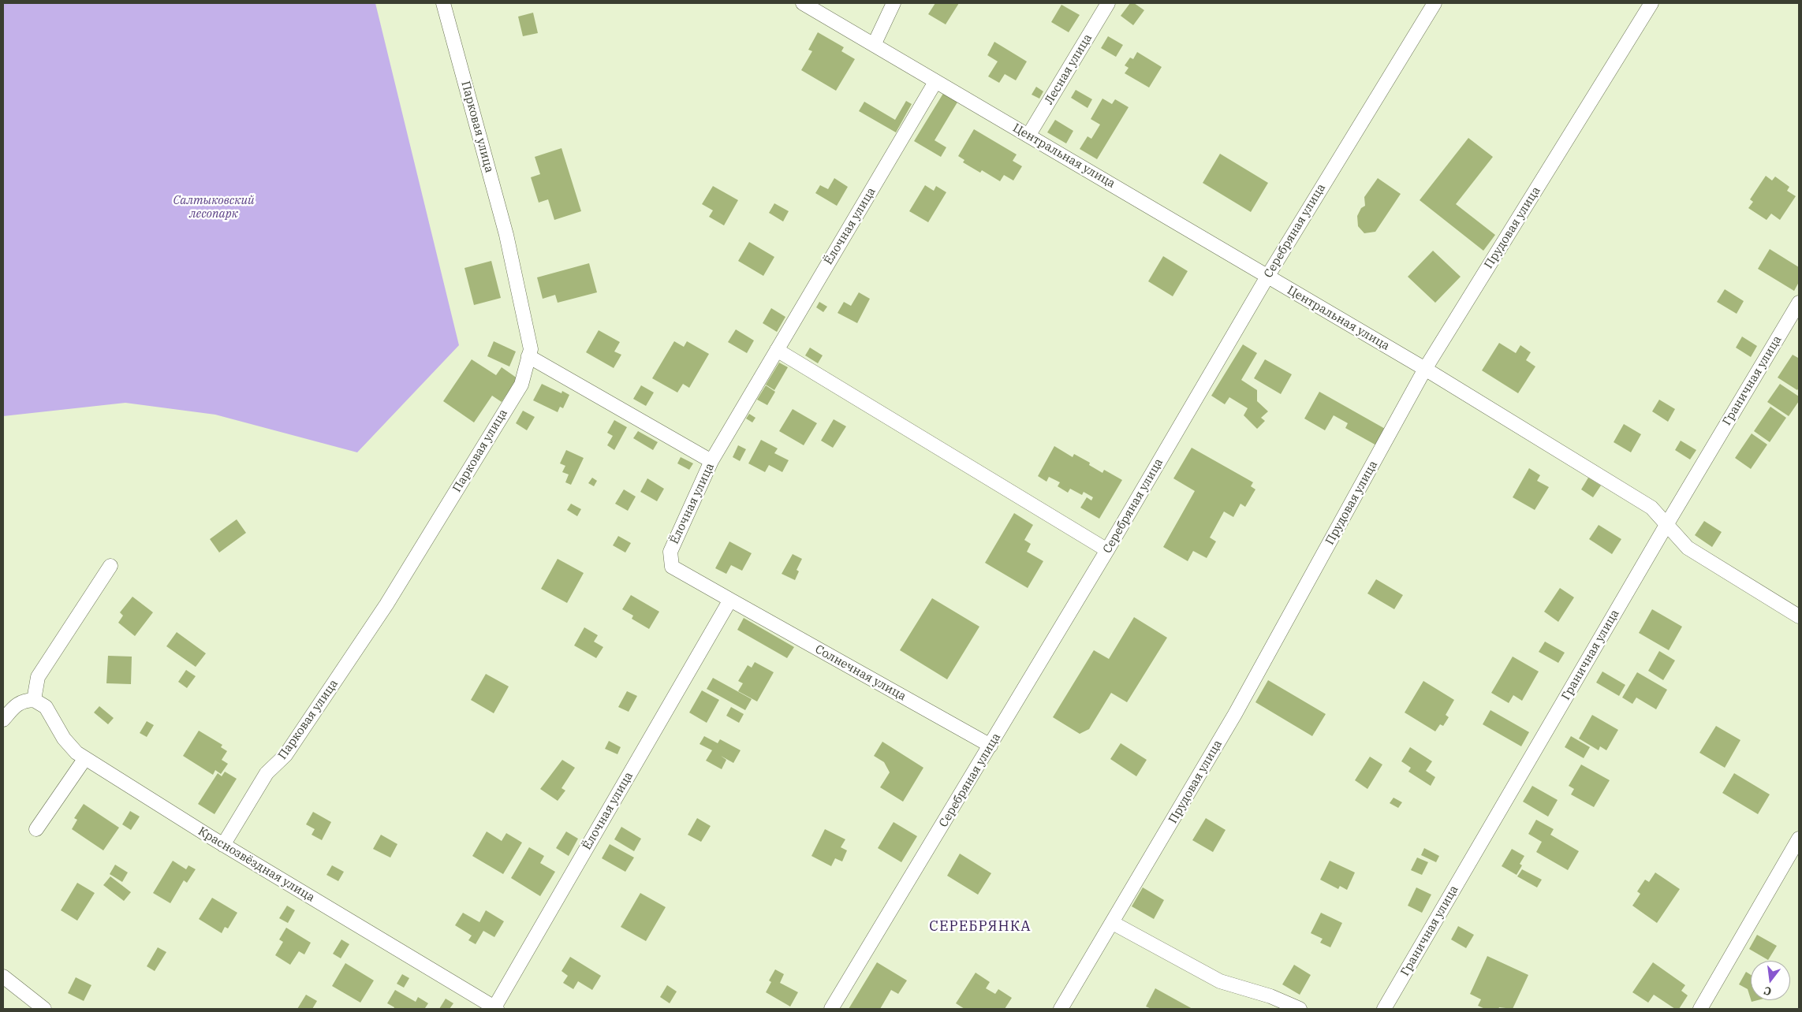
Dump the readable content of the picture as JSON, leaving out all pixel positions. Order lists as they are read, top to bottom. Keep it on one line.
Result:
{"streets":{"street":["Лесная улица","Парковая улица","Центральная улица","Ёлочная улица","Прудовая улица","Серебряная улица","Граничная улица","Солнечная улица","Краснозвёздная улица"]},"crossings":[["Лесная улица","Центральная улица"],["Парковая улица","Краснозвёздная улица"],["Центральная улица","Ёлочная улица"],["Центральная улица","Прудовая улица"],["Центральная улица","Серебряная улица"],["Центральная улица","Граничная улица"],["Ёлочная улица","Солнечная улица"],["Ёлочная улица","Краснозвёздная улица"],["Серебряная улица","Солнечная улица"]],"districts":["СЕРЕБРЯНКА"],"parks":["Салтыковский лесопарк"],"north":"bottom"}
